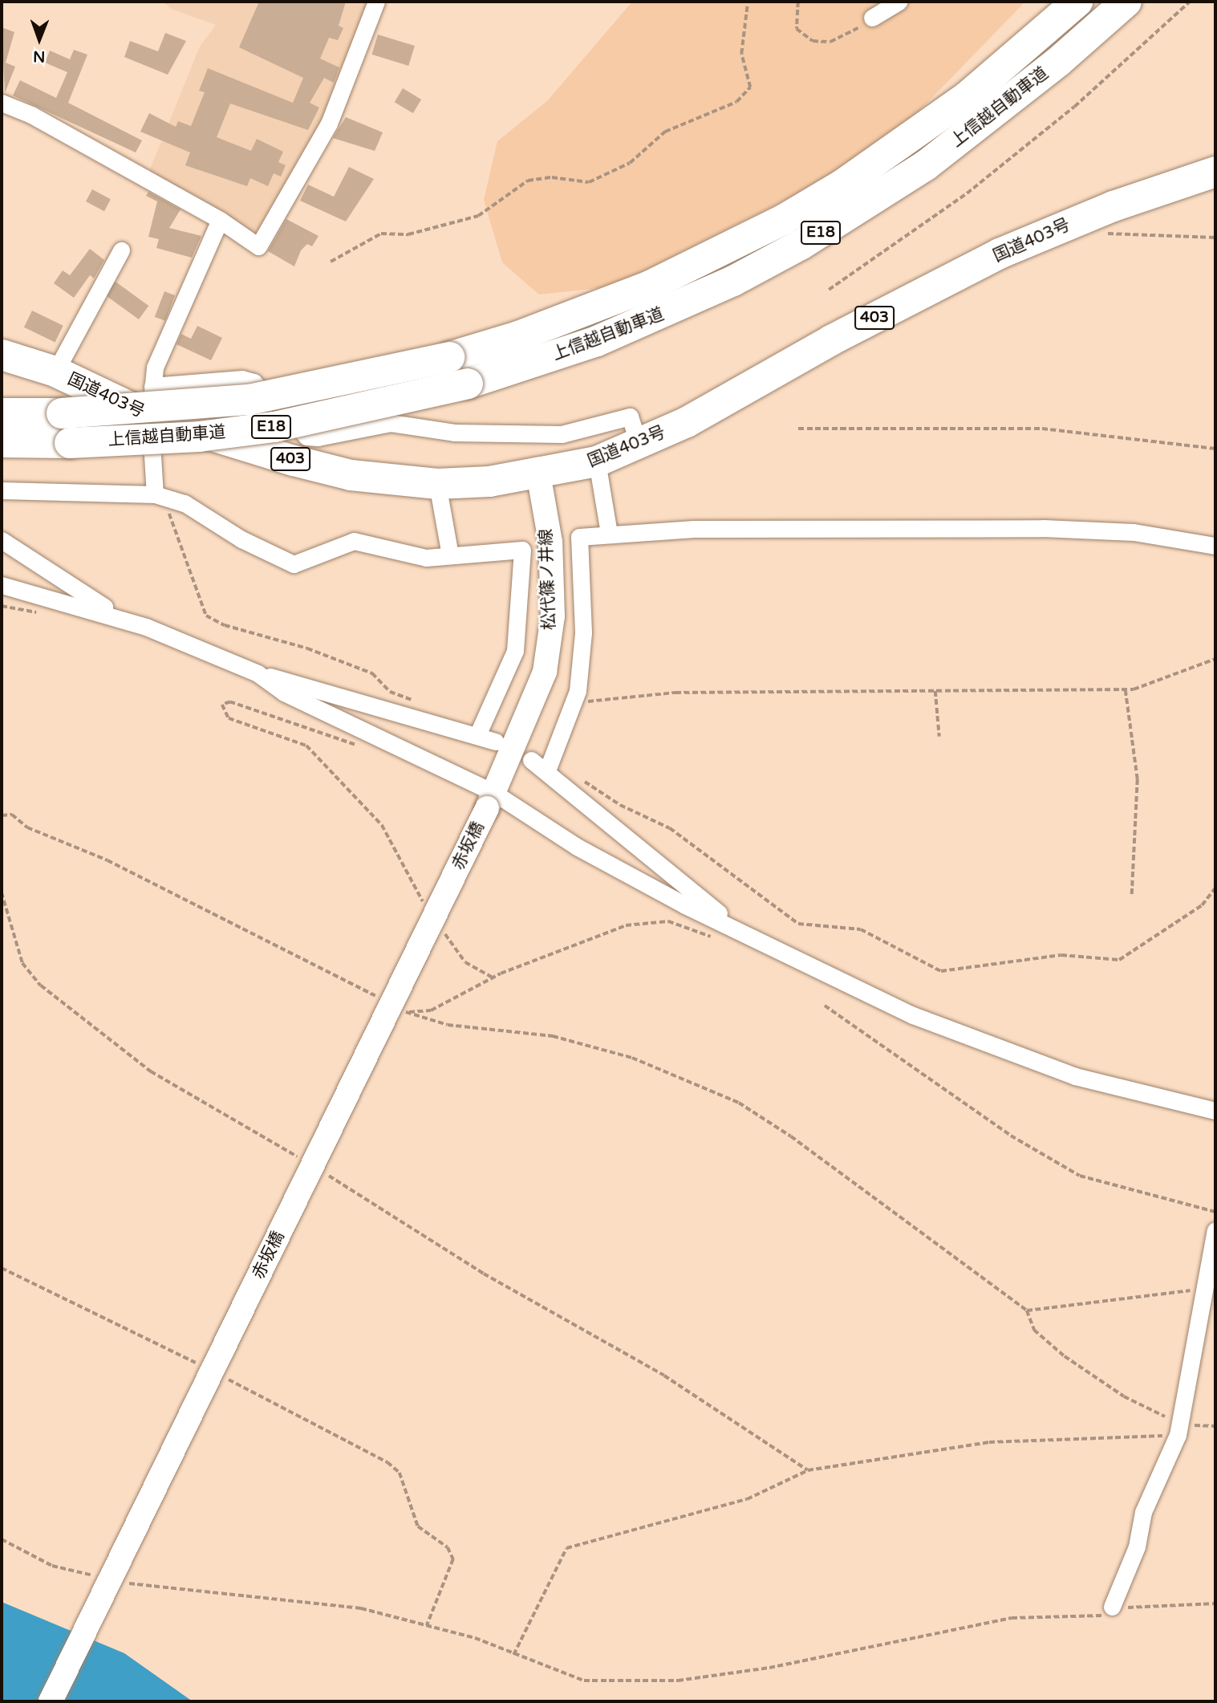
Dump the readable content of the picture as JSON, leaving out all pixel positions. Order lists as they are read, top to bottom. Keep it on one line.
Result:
{"streets":{"highway":["上信越自動車道","E18","国道403号","403"],"main road":["松代篠ノ井線","赤坂橋"]},"crossings":[["国道403号","松代篠ノ井線"],["松代篠ノ井線","赤坂橋"]],"north":"bottom"}
